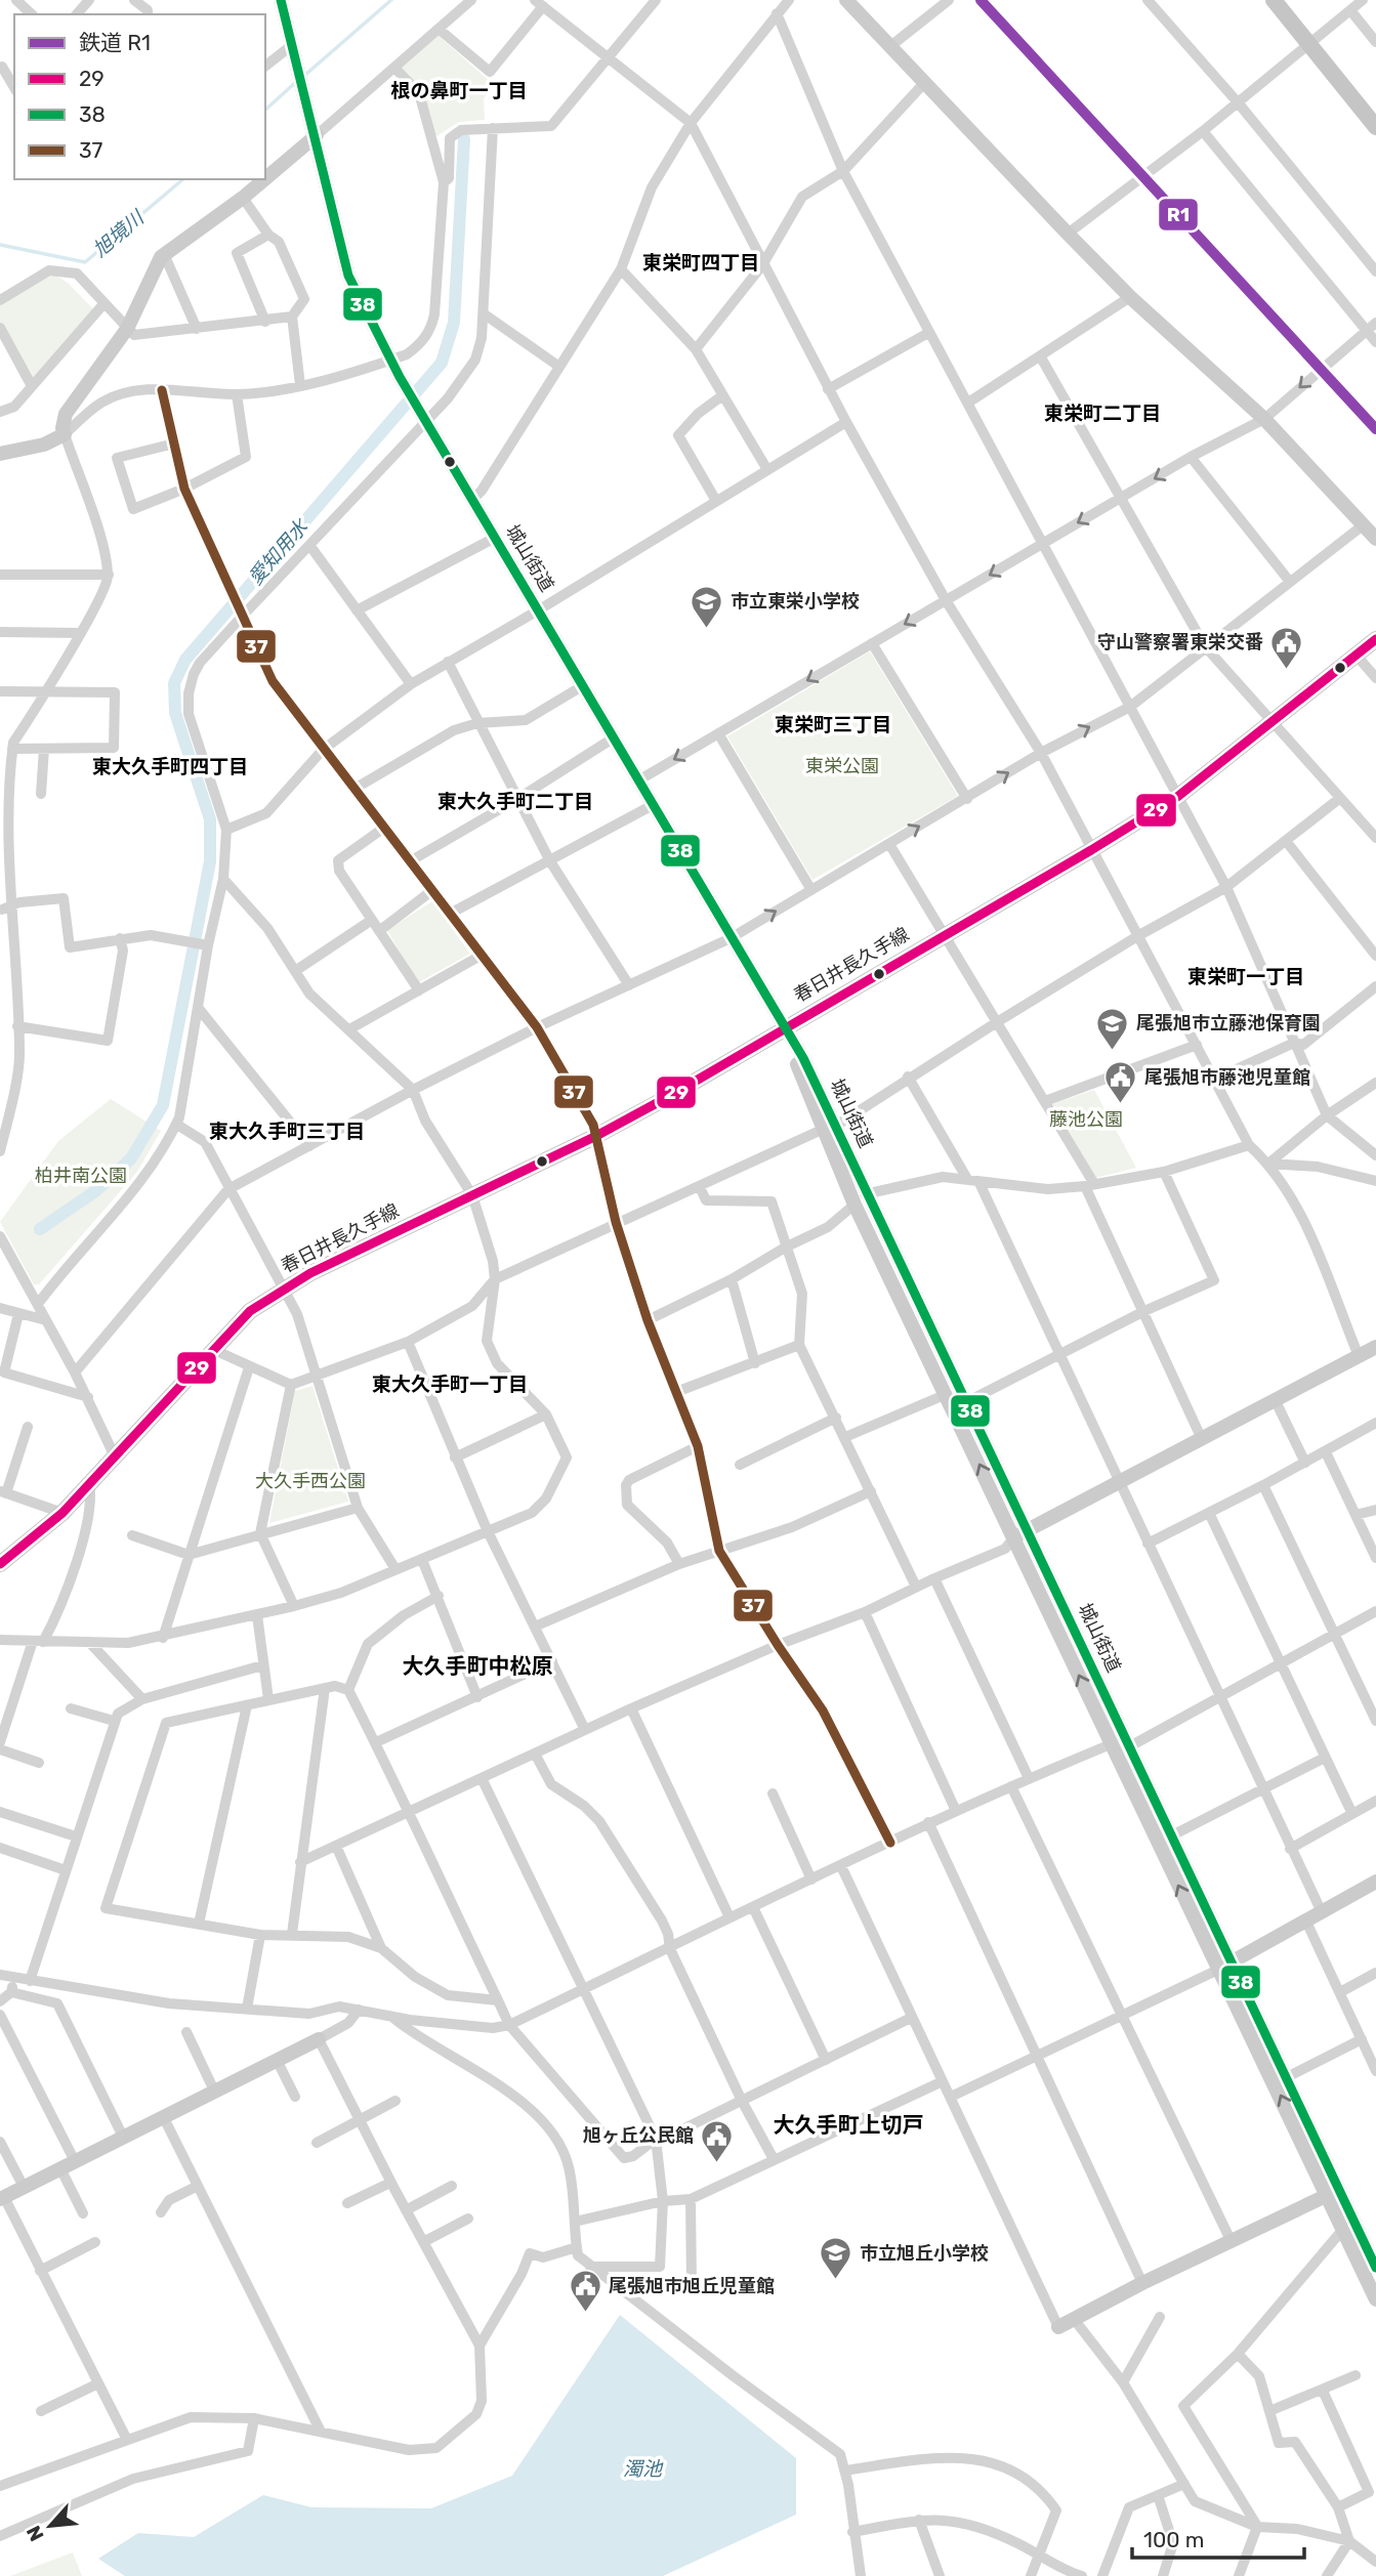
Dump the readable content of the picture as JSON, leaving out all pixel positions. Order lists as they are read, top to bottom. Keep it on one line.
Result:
{"streets":{"main road":["春日井長久手線"],"street":["城山街道"]},"crossings":[["城山街道","春日井長久手線"]],"districts":["根の鼻町一丁目","東栄町四丁目","東栄町二丁目","東栄町三丁目","東大久手町四丁目","東大久手町二丁目","東栄町一丁目","東大久手町三丁目","東大久手町一丁目","大久手町中松原","大久手町上切戸"],"water":["旭境川","愛知用水","濁池"],"parks":["東栄公園","藤池公園","柏井南公園","大久手西公園"],"places":{"school or university":["市立東栄小学校","尾張旭市立藤池保育園","市立旭丘小学校"],"public building":["守山警察署東栄交番","尾張旭市藤池児童館","旭ヶ丘公民館","尾張旭市旭丘児童館"]},"lines":["rail line R1","transit line 38","transit line 37","transit line 29"],"legend":["鉄道 R1","29","38","37"],"scale_bar":"100 m","north":"bottom left"}
